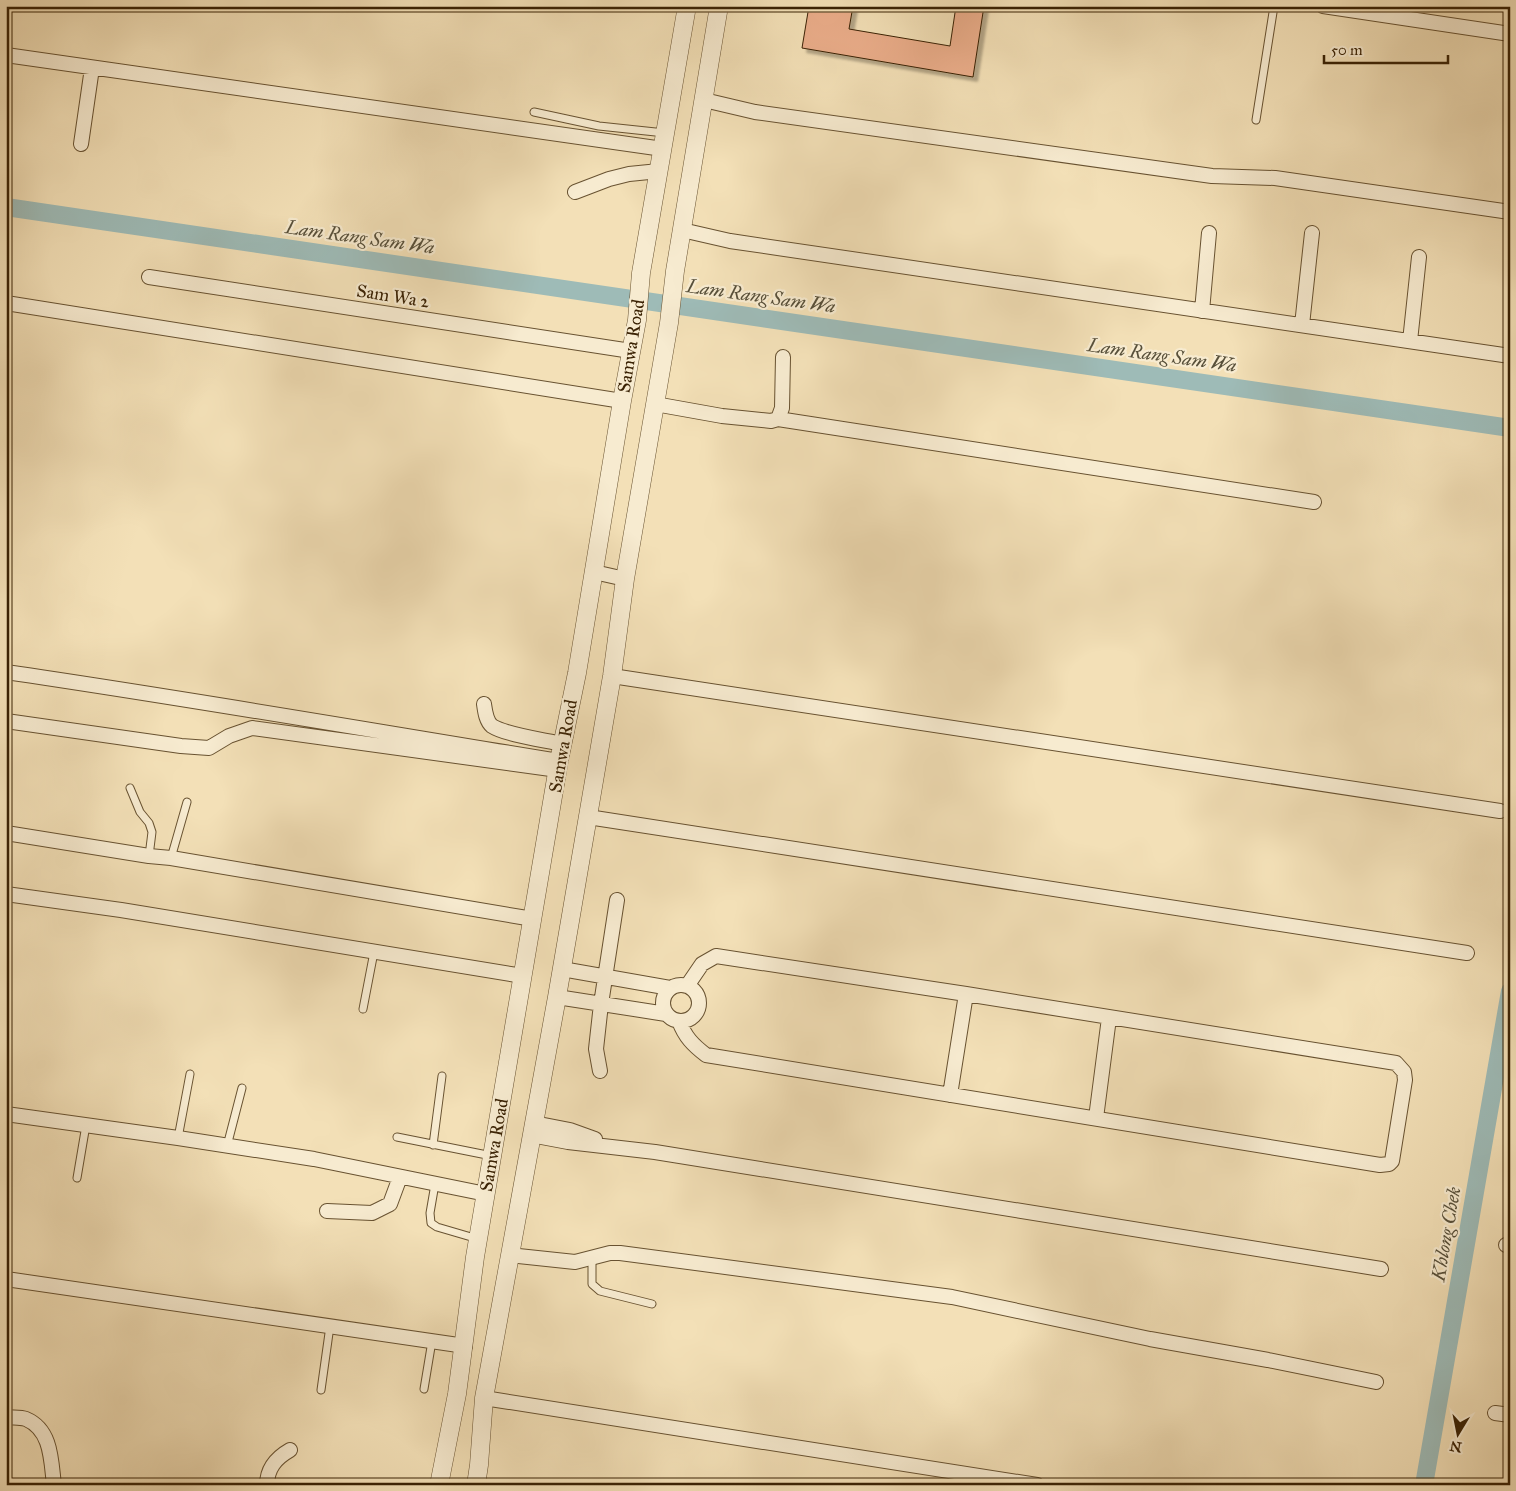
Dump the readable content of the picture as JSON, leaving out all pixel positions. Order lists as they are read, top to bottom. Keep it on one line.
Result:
{"streets":{"street":["Sam Wa 2","Samwa Road"]},"crossings":[["Sam Wa 2","Samwa Road"]],"water":["Lam Rang Sam Wa","Khlong Chek"],"scale_bar":"50 m","north":"bottom"}
